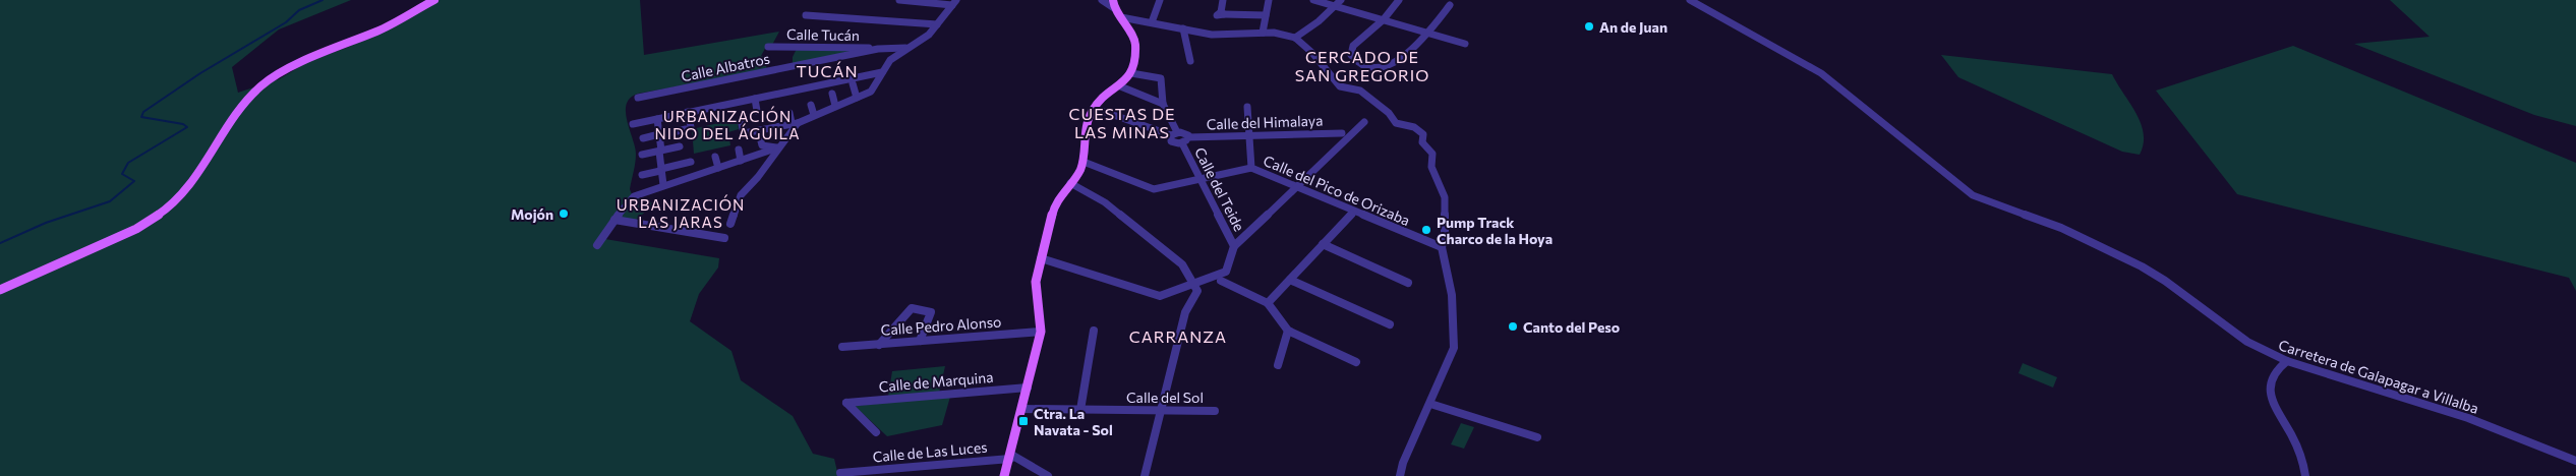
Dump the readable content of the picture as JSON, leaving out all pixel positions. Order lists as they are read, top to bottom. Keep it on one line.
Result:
{"streets":{"street":["Calle Tucán","Calle Albatros","Calle del Himalaya","Calle del Teide","Calle del Pico de Orizaba","Calle Pedro Alonso","Carretera de Galapagar a Villalba","Calle de Marquina","Calle del Sol","Calle de Las Luces"]},"crossings":[["Calle Tucán","Calle Albatros"],["Calle del Himalaya","Calle del Teide"],["Calle del Himalaya","Calle del Pico de Orizaba"]],"districts":["CERCADO DE SAN GREGORIO","TUCÁN","CUESTAS DE LAS MINAS","URBANIZACIÓN NIDO DEL ÁGUILA","URBANIZACIÓN LAS JARAS","CARRANZA"],"places":{"other":["An de Juan","Mojón","Pump Track Charco de la Hoya","Canto del Peso"],"transit":["Ctra. La Navata - Sol"]}}
